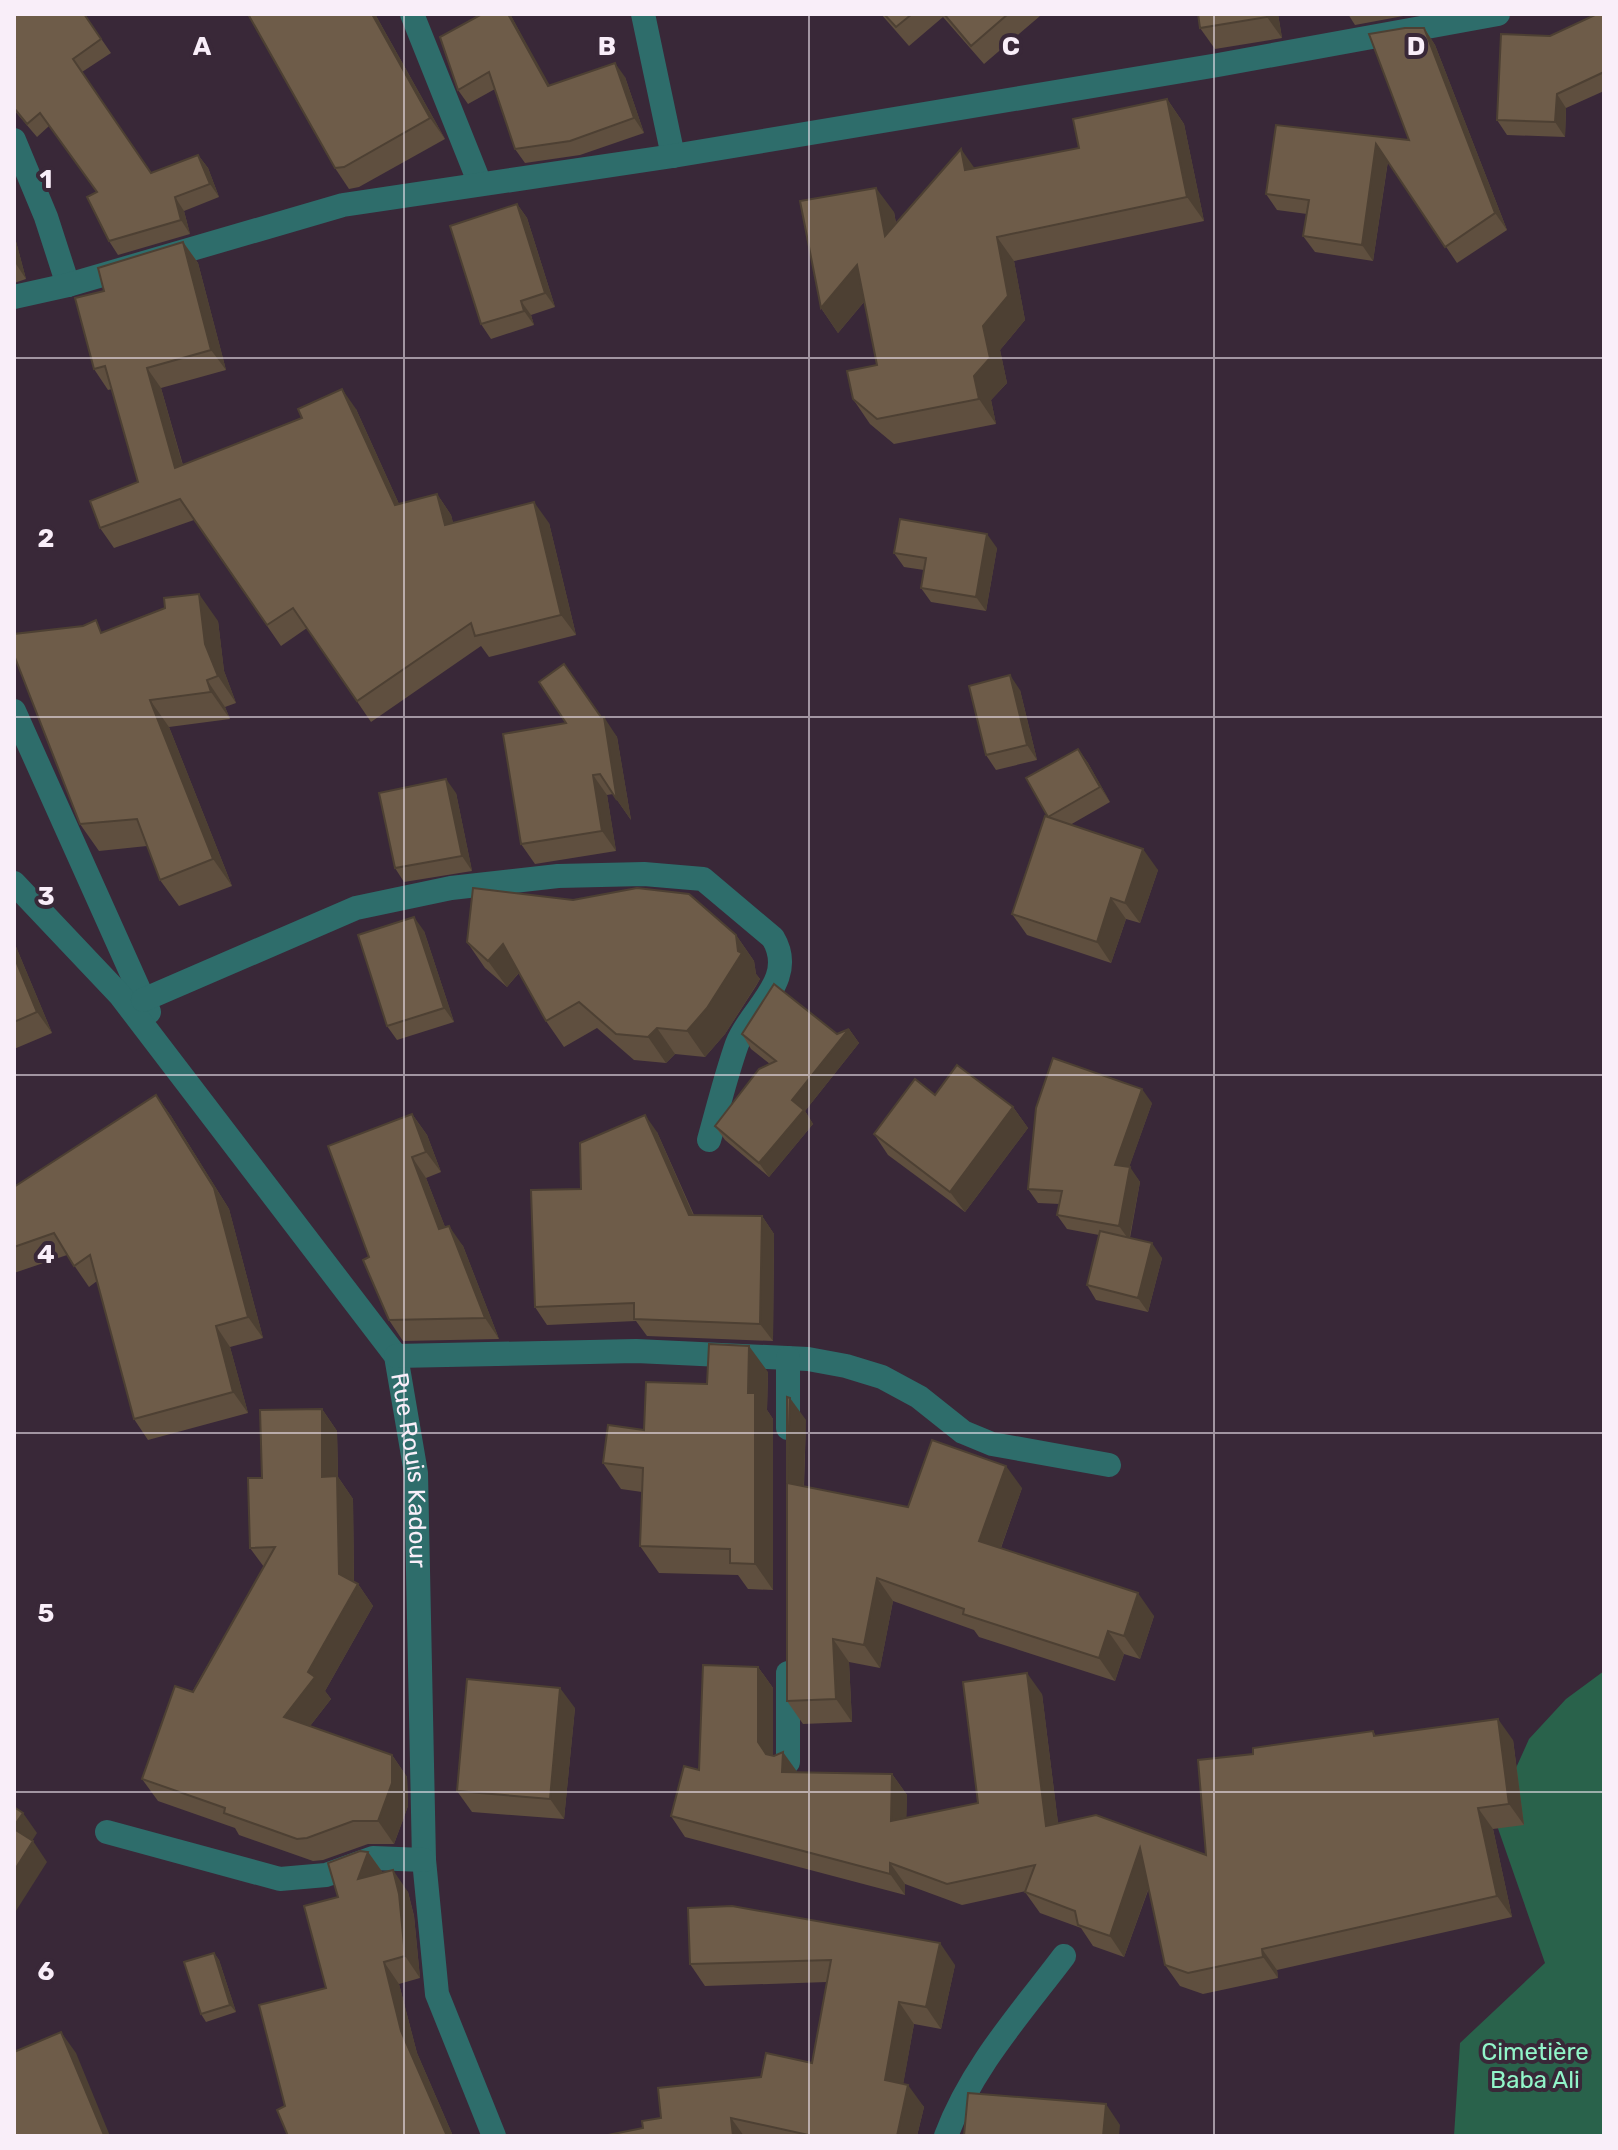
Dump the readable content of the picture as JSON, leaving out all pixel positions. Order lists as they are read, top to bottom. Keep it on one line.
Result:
{"streets":{"street":["Rue Rouis Kadour"]},"parks":["Cimetière Baba Ali"],"grid":{"columns":["A","B","C","D"],"rows":["1","2","3","4","5","6"]}}
